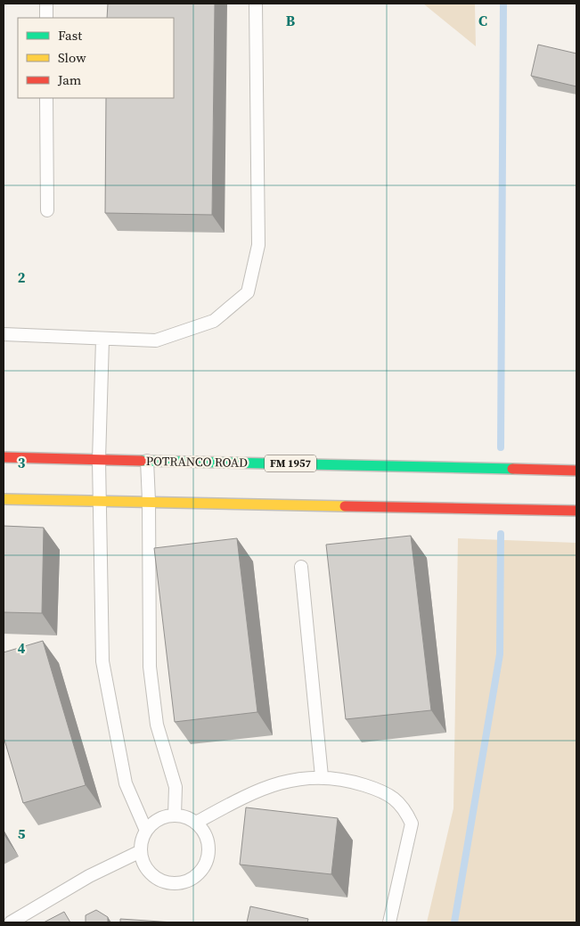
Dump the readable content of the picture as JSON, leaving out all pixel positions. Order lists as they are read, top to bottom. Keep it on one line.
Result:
{"streets":{"main road":["POTRANCO ROAD","FM 1957"]},"legend":["Fast","Slow","Jam"],"grid":{"columns":["B","C"],"rows":["2","3","4","5"]}}
